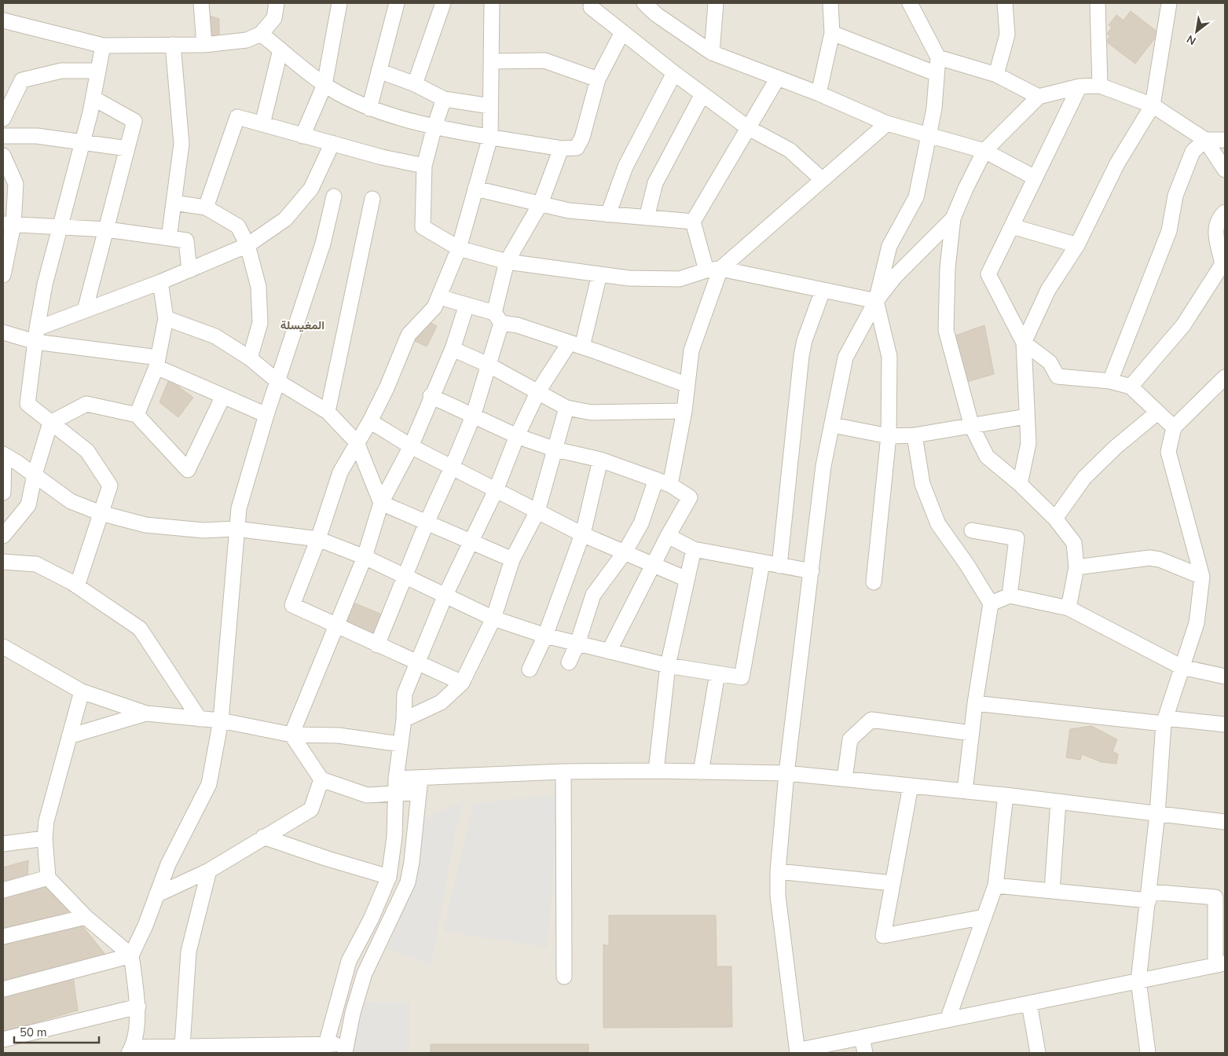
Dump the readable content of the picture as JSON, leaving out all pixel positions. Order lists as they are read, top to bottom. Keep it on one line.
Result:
{"districts":["المغيسلة"],"scale_bar":"50 m","north":"bottom left"}
